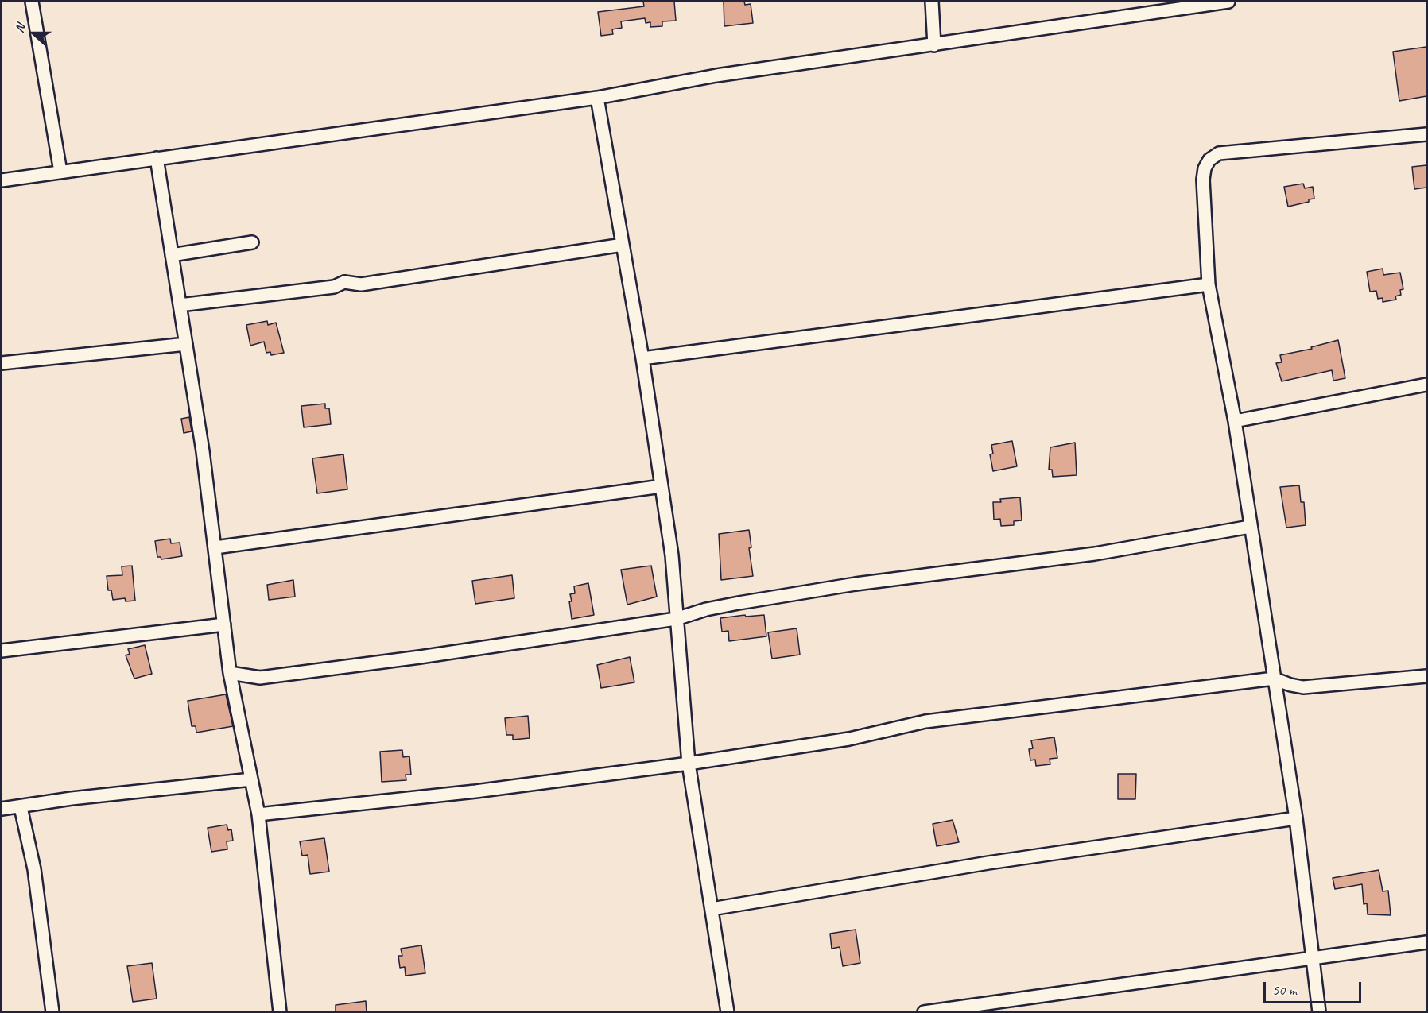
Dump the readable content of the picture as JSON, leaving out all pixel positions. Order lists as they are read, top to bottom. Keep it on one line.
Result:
{"scale_bar":"50 m","north":"left"}
